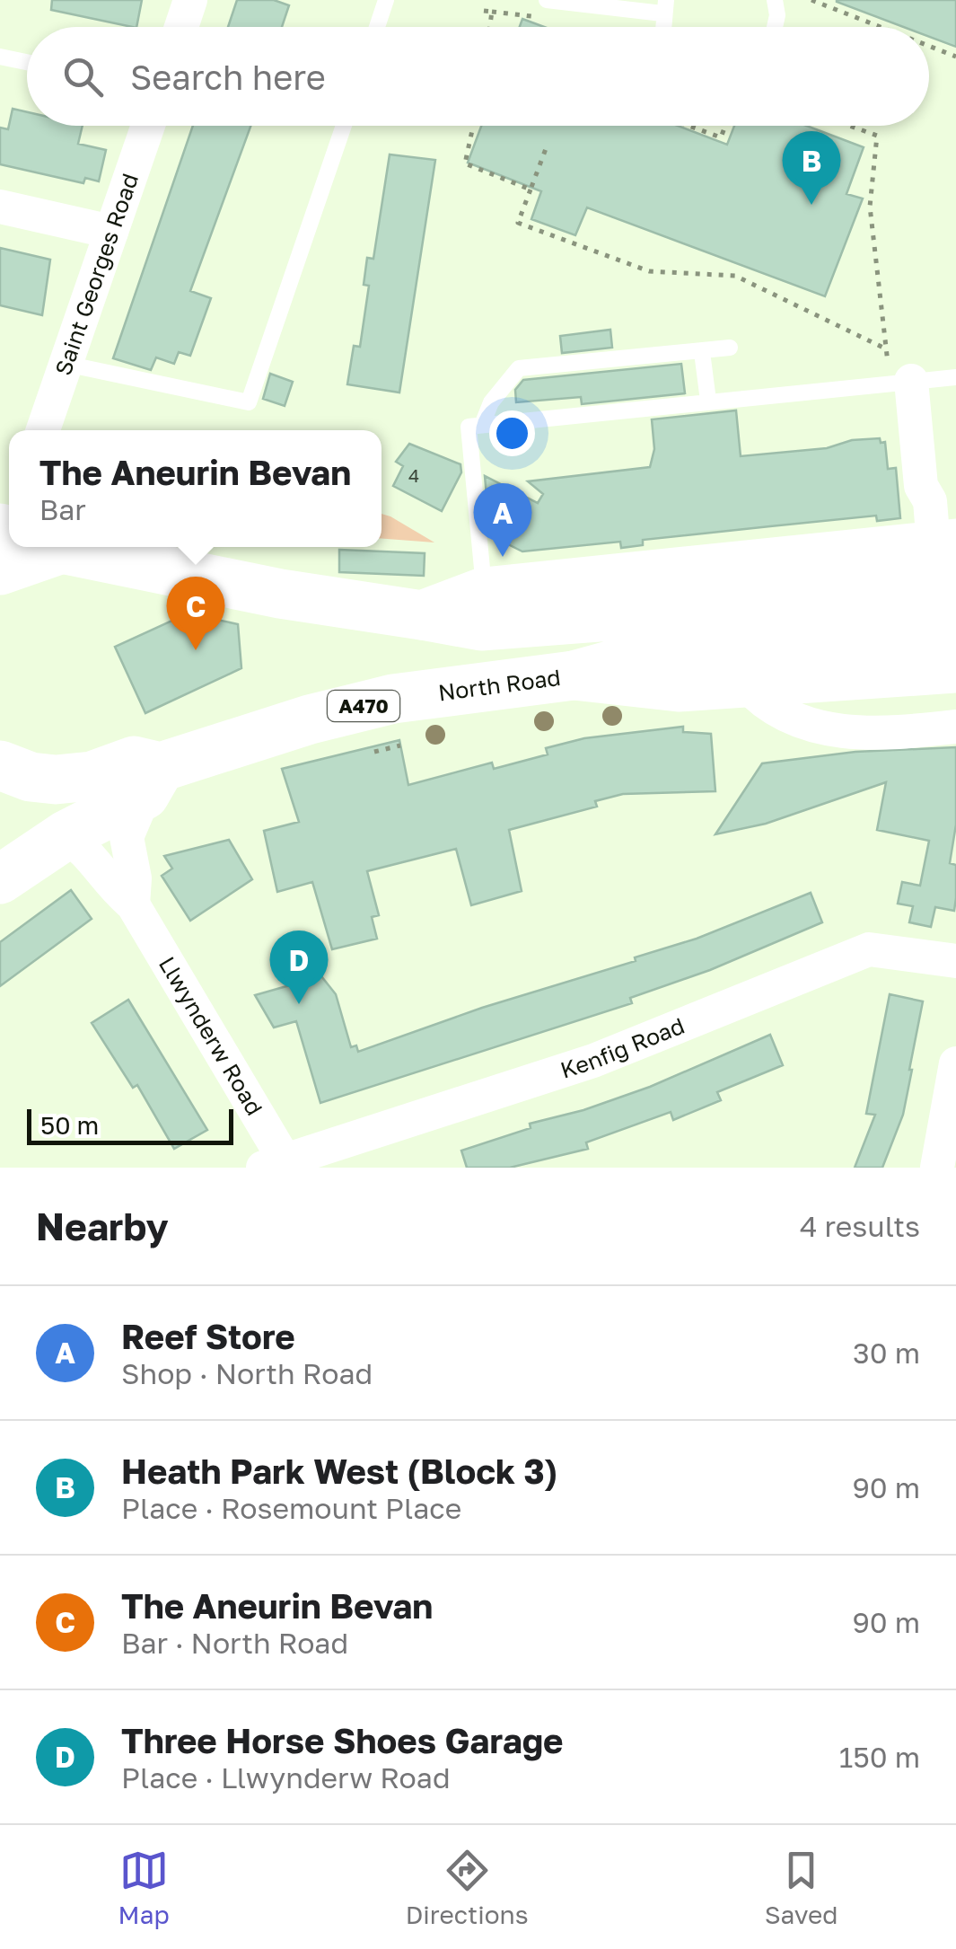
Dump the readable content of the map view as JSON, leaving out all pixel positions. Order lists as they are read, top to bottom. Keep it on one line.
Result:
{"streets":{"main road":["North Road","A470"],"street":["Saint Georges Road","Llwynderw Road","Kenfig Road"]},"crossings":[["North Road","A470"],["North Road","Llwynderw Road"],["A470","Llwynderw Road"],["Llwynderw Road","Kenfig Road"]],"house_numbers":["4"],"scale_bar":"50 m","page":{"search":"Search here","pins":["B","A","C","D"],"popup":["The Aneurin Bevan","Bar"],"scale":"50 m","heading":["Nearby","4 results"],"list":[{"mark":"A","name":"Reef Store","note":"Shop · North Road","value":"30 m"},{"mark":"B","name":"Heath Park West (Block 3)","note":"Place · Rosemount Place","value":"90 m"},{"mark":"C","name":"The Aneurin Bevan","note":"Bar · North Road","value":"90 m"},{"mark":"D","name":"Three Horse Shoes Garage","note":"Place · Llwynderw Road","value":"150 m"}],"nav":["Map","Directions","Saved"]}}
